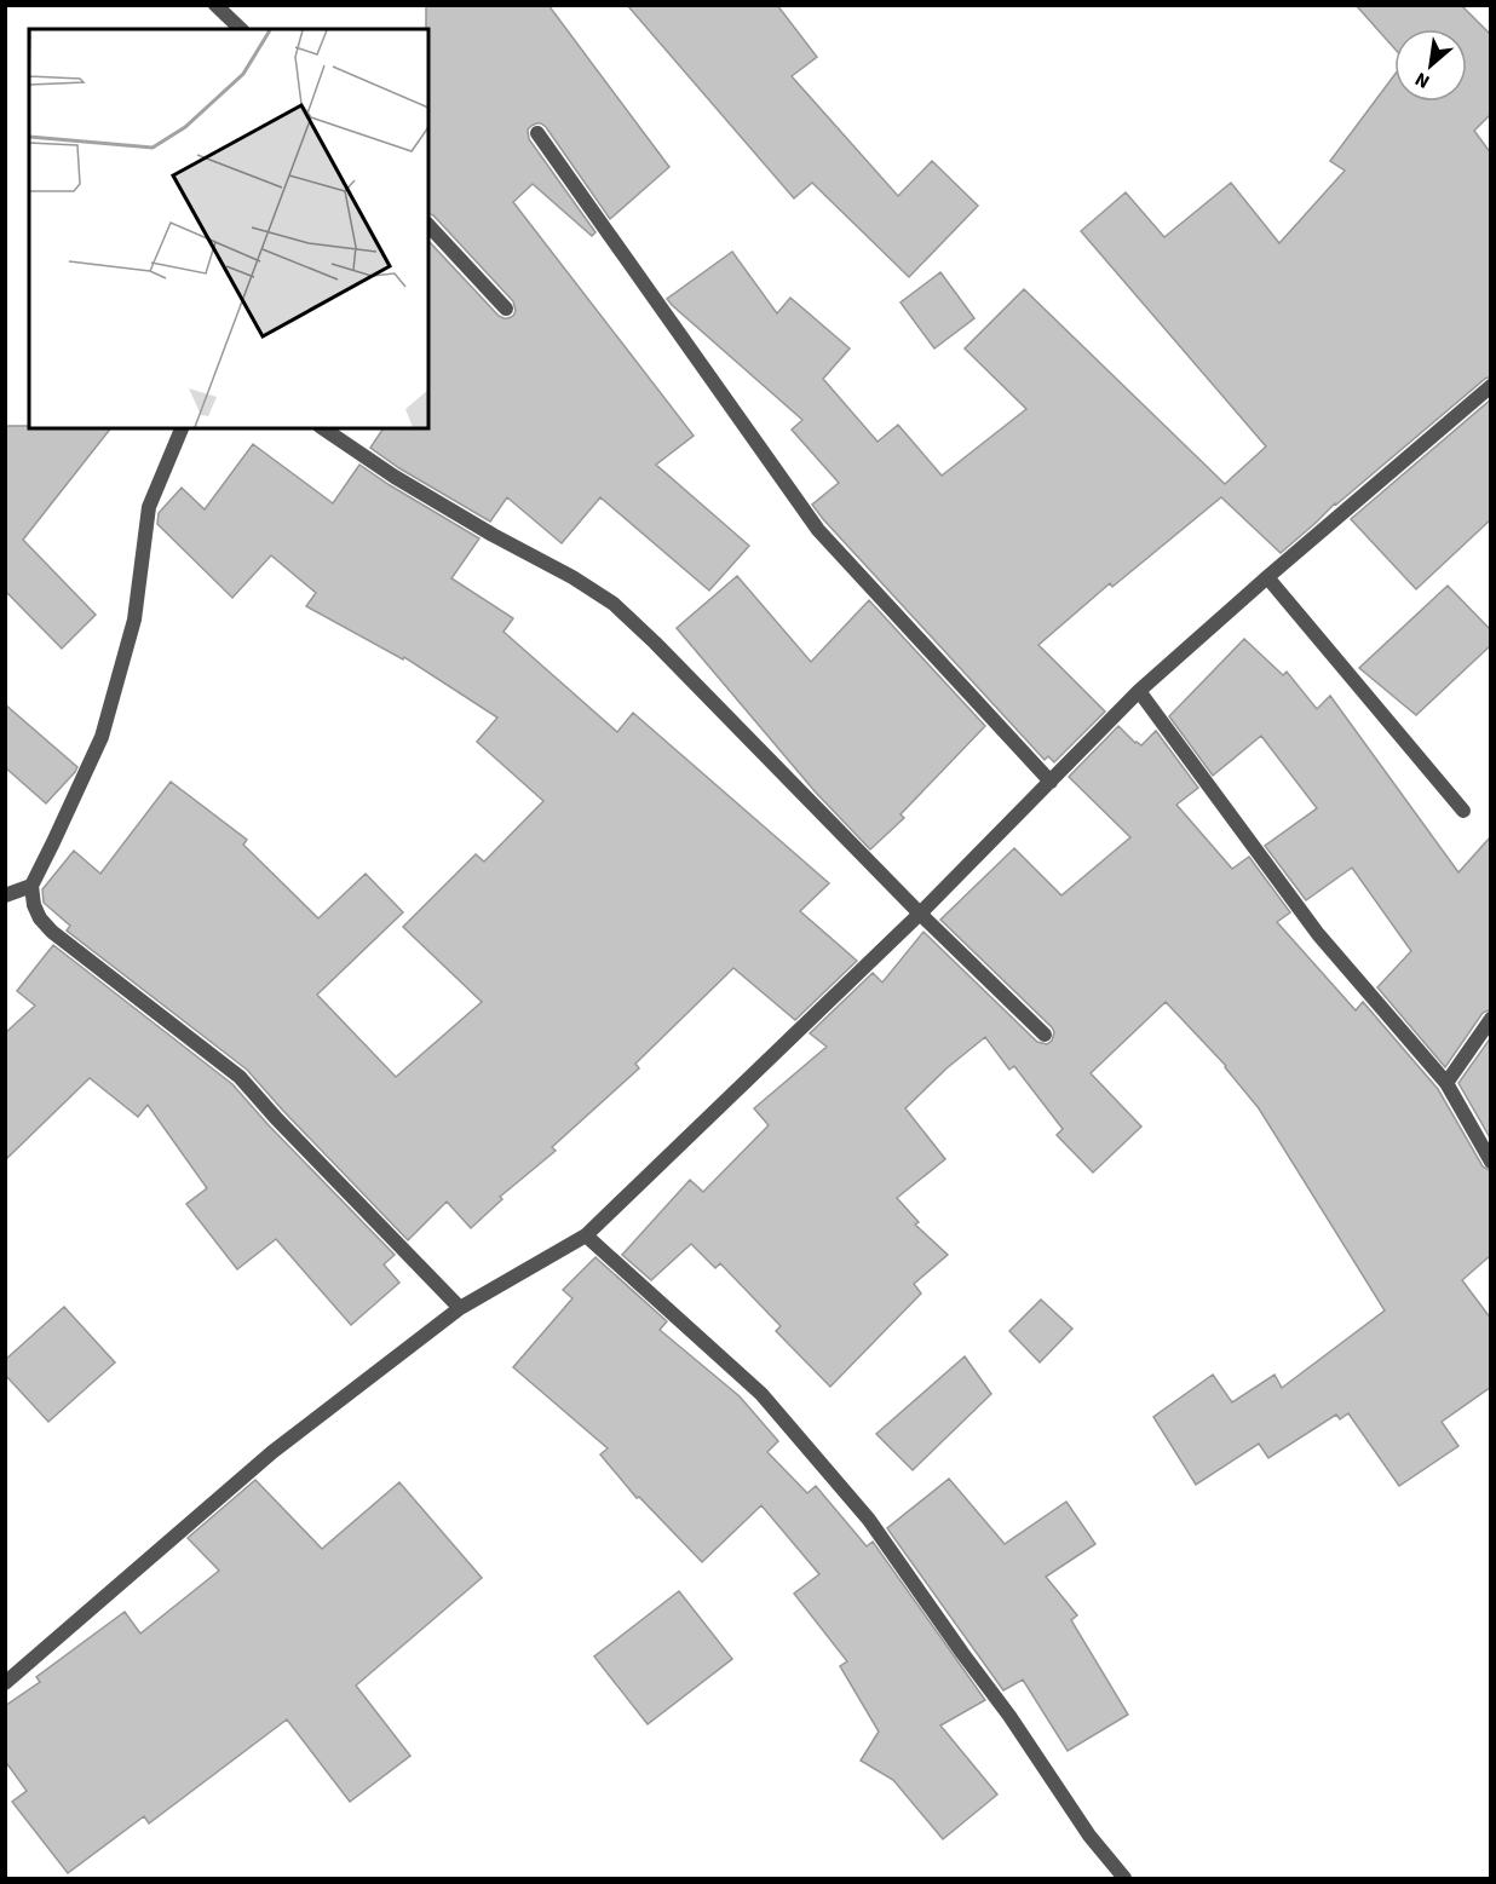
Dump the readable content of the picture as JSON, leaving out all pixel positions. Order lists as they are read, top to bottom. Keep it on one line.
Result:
{"north":"bottom left"}
